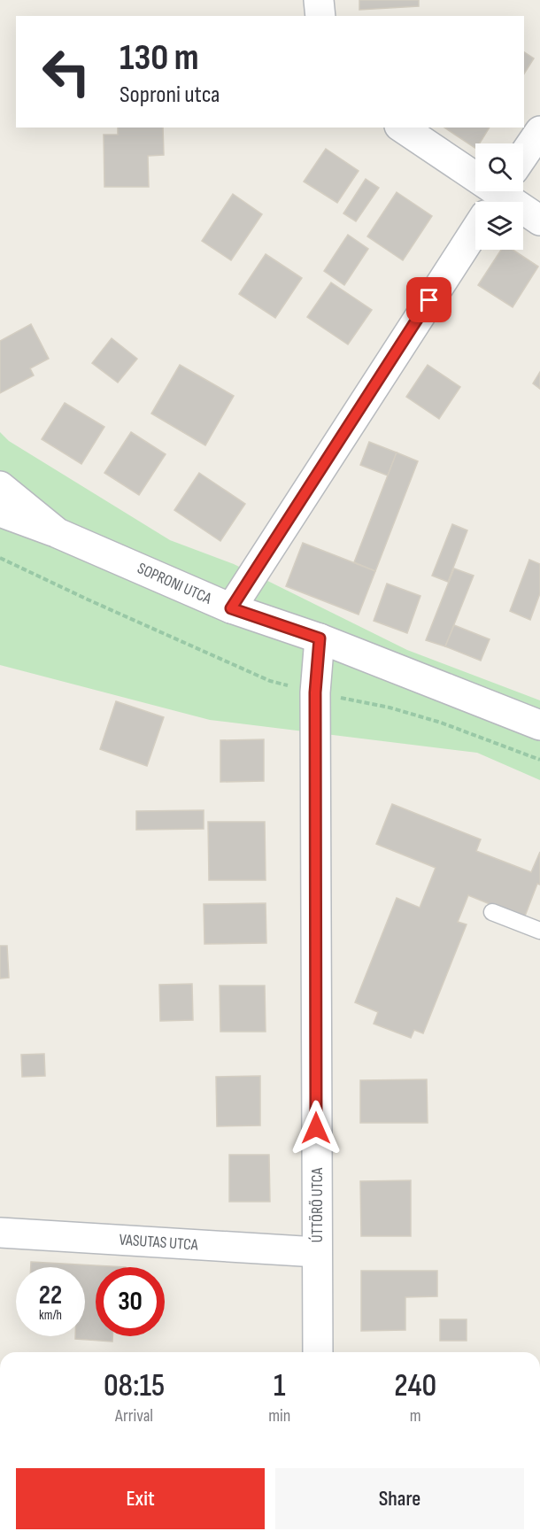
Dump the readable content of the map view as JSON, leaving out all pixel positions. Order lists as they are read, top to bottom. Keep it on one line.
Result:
{"streets":{"street":["SOPRONI UTCA","ÚTTÖRŐ UTCA","VASUTAS UTCA"]},"crossings":[["SOPRONI UTCA","ÚTTÖRŐ UTCA"],["ÚTTÖRŐ UTCA","VASUTAS UTCA"]],"page":{"turn":["130 m","Soproni utca"],"speed":"22 km/h","limit":"30","eta":["08:15","Arrival","1","min","240","m"],"buttons":["Exit","Share"]}}
